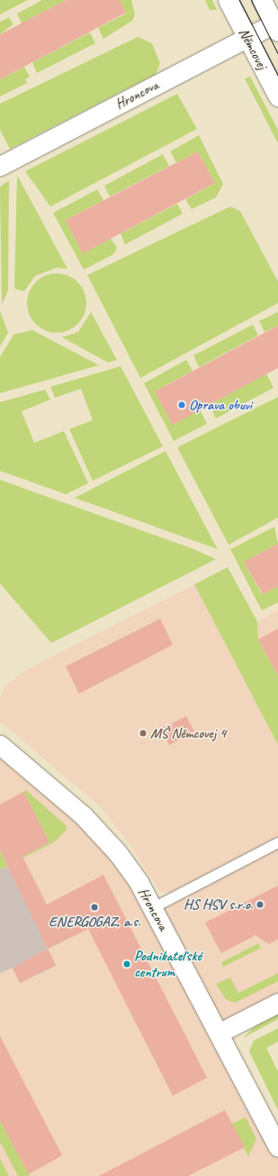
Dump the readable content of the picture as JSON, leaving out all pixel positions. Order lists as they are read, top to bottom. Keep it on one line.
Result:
{"streets":{"street":["Němcovej","Hroncova"]},"crossings":[["Němcovej","Hroncova"]],"places":["Oprava obuvi","MŠ Němcovej 4","HS HSV s.r.o.","ENERGOGAZ, a.s.","Podnikateľské centrum"]}
